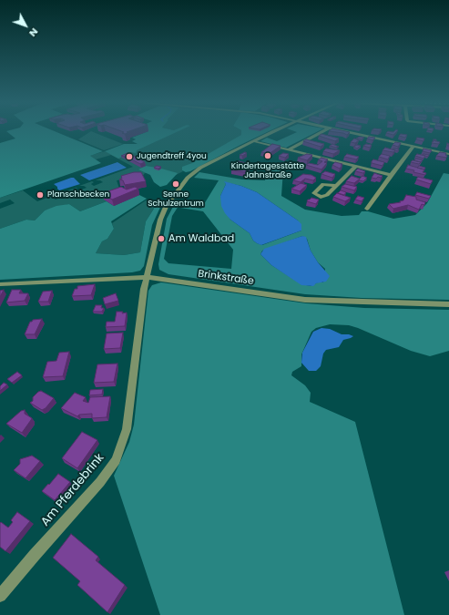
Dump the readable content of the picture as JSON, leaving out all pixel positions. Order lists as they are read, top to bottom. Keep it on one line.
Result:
{"streets":{"street":["Brinkstraße","Am Pferdebrink"]},"crossings":[["Brinkstraße","Am Pferdebrink"]],"places":["Kindertagesstätte Jahnstraße","Jugendtreff 4you","Senne Schulzentrum","Planschbecken","Am Waldbad"],"north":"bottom right"}
